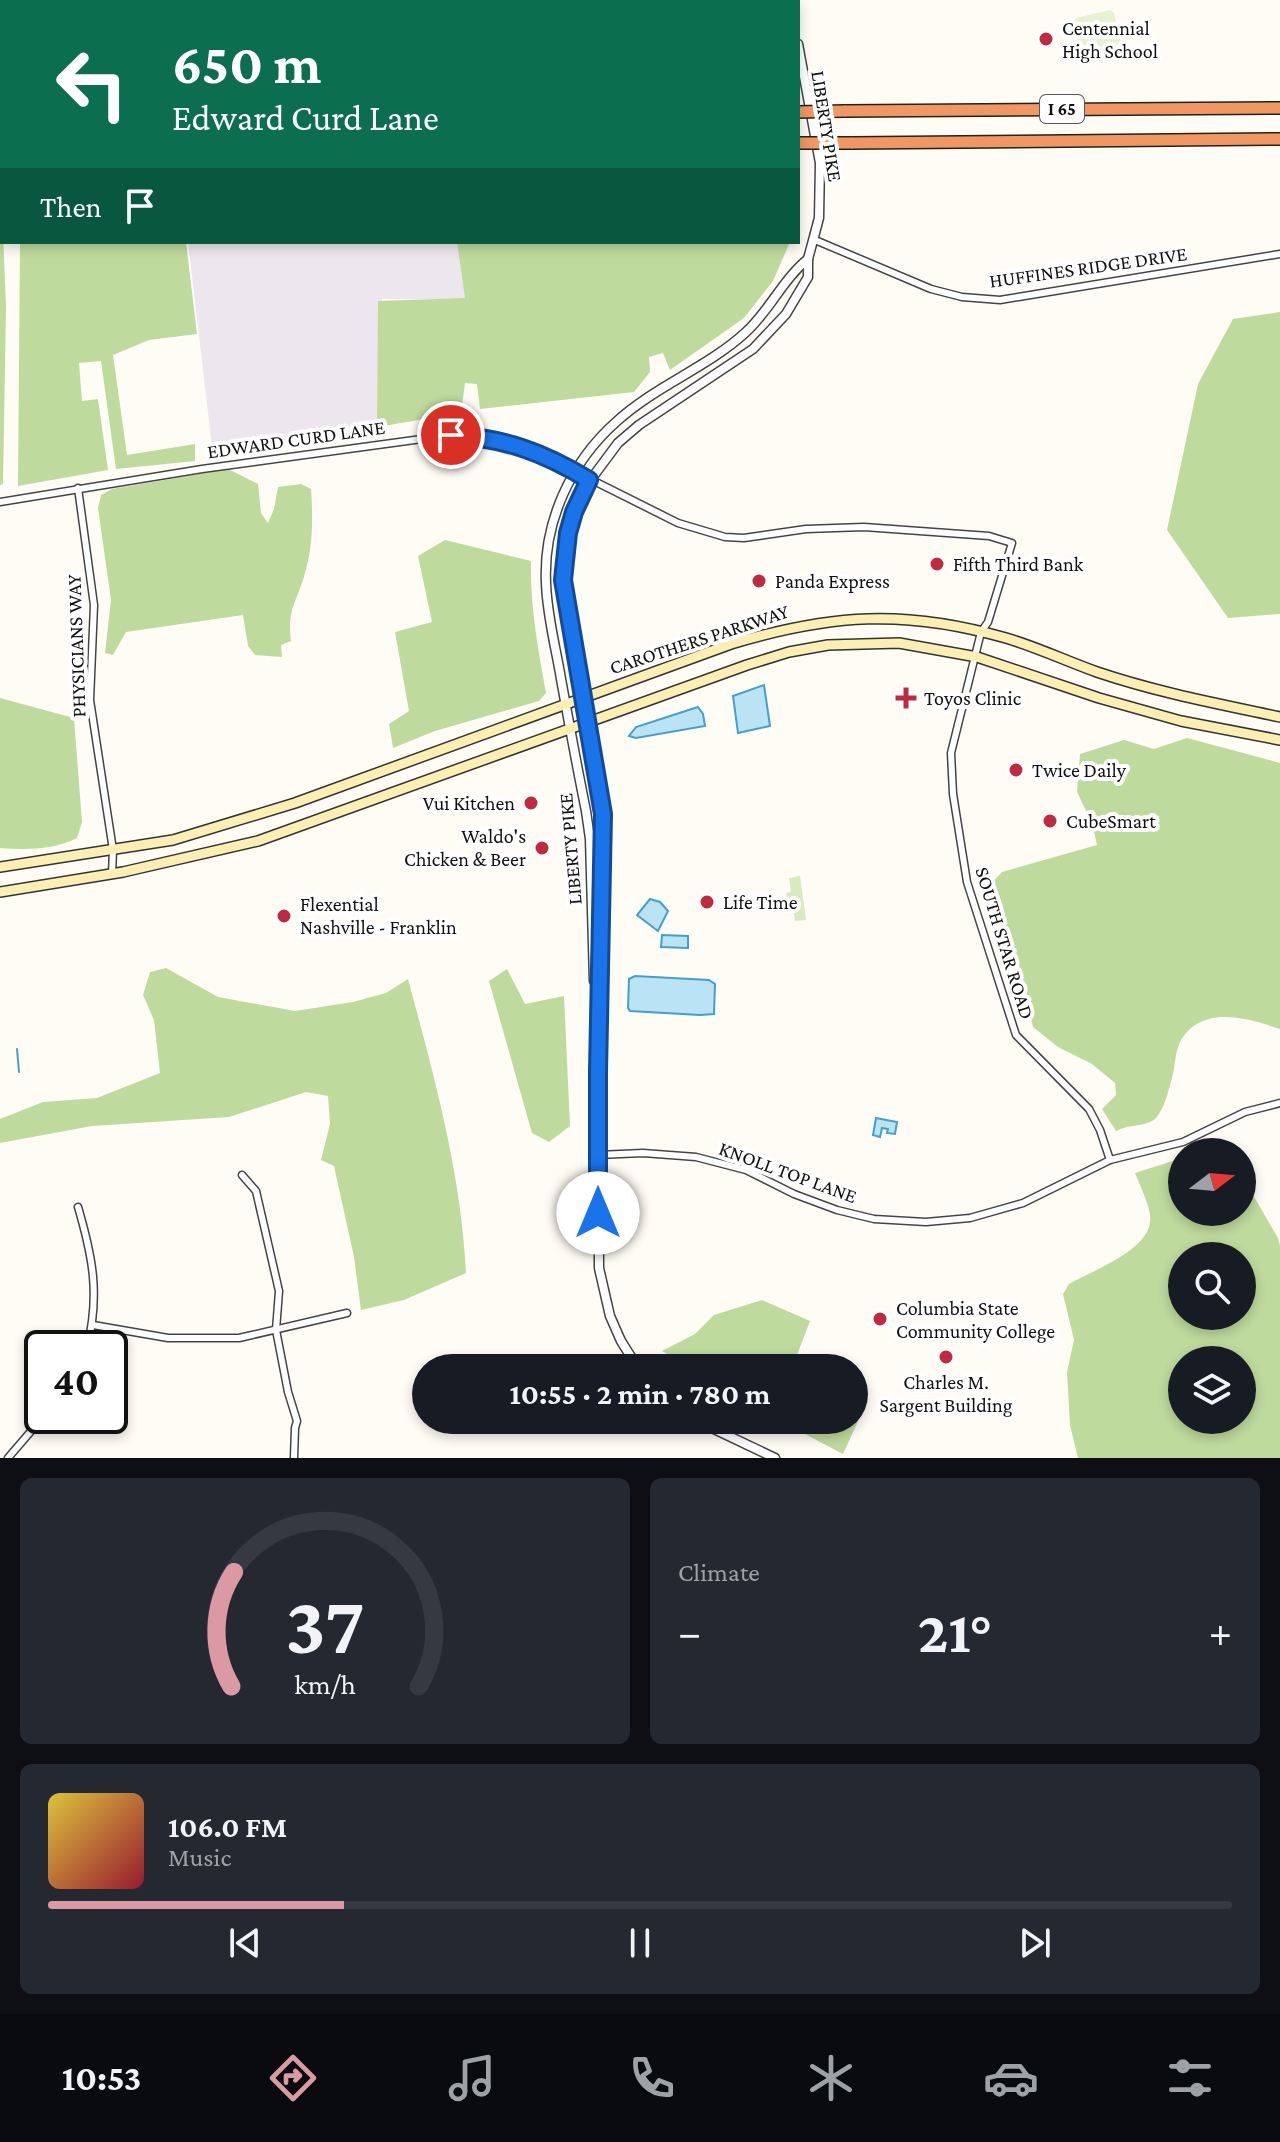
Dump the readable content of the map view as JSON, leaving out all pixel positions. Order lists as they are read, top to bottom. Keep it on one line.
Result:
{"streets":{"highway":["I 65"],"main road":["CAROTHERS PARKWAY"],"street":["LIBERTY PIKE","HUFFINES RIDGE DRIVE","EDWARD CURD LANE","PHYSICIANS WAY","SOUTH STAR ROAD","KNOLL TOP LANE"]},"crossings":[["LIBERTY PIKE","HUFFINES RIDGE DRIVE"],["LIBERTY PIKE","EDWARD CURD LANE"],["LIBERTY PIKE","CAROTHERS PARKWAY"],["LIBERTY PIKE","KNOLL TOP LANE"],["EDWARD CURD LANE","PHYSICIANS WAY"],["EDWARD CURD LANE","SOUTH STAR ROAD"],["CAROTHERS PARKWAY","PHYSICIANS WAY"],["CAROTHERS PARKWAY","SOUTH STAR ROAD"],["SOUTH STAR ROAD","KNOLL TOP LANE"]],"places":{"other":["Centennial High School","Fifth Third Bank","Panda Express","Twice Daily","Vui Kitchen","CubeSmart","Waldo's Chicken & Beer","Life Time","Flexential Nashville - Franklin","Columbia State Community College","Charles M. Sargent Building"],"health":["Toyos Clinic"]},"north":"right","page":{"turn":["650 m","Edward Curd Lane"],"then":"Then","limit":"40","trip":"10:55 · 2 min · 780 m","tile":"Climate","heat":["−","21°","+"],"song":["106.0 FM","Music"],"tabs":"10:53","gauge":["37","km/h"]}}
